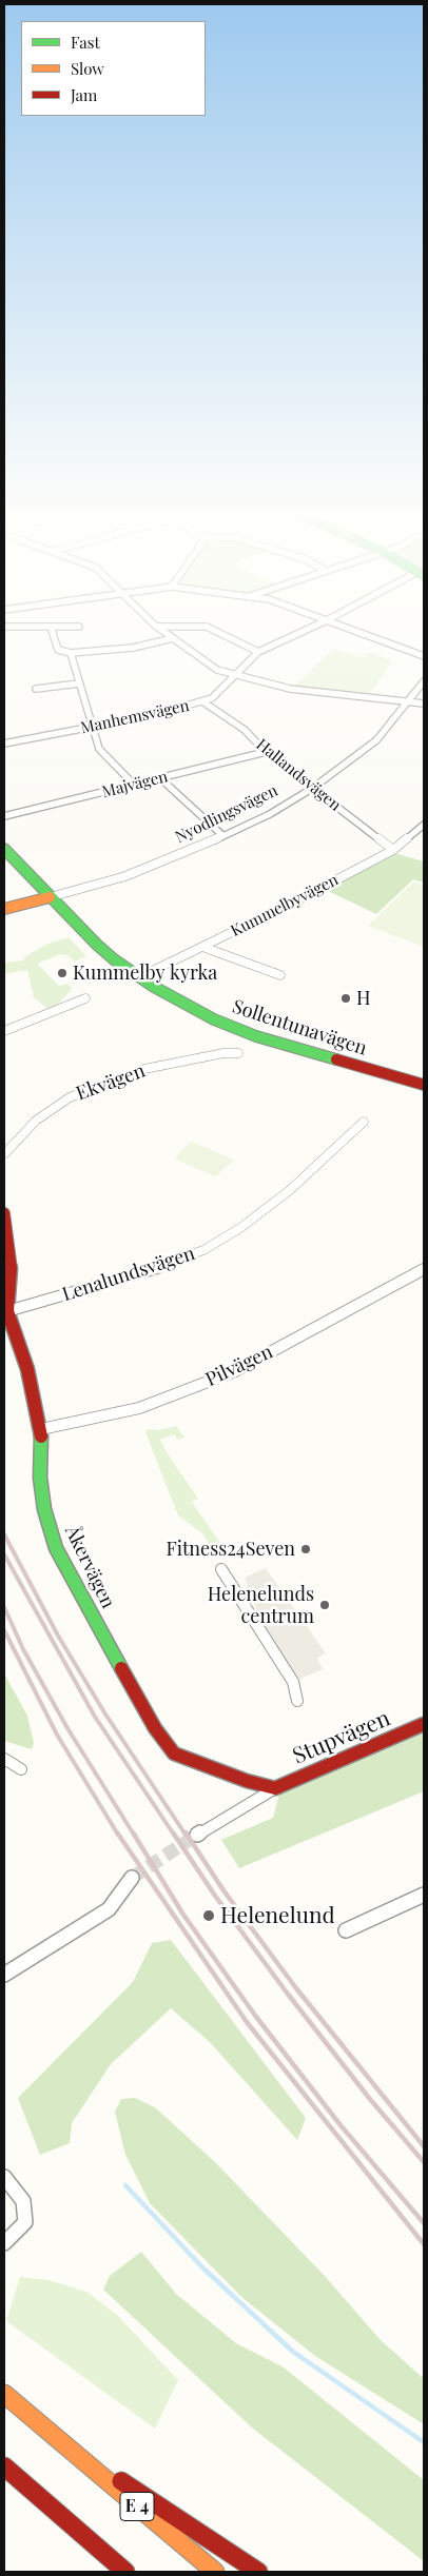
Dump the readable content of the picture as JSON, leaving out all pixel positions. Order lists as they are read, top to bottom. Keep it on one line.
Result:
{"streets":{"main road":["Nyodlingsvägen","Sollentunavägen","Åkervägen","Stupvägen","E 4"],"street":["Manhemsvägen","Hallandsvägen","Majvägen","Kummelbyvägen","Ekvägen","Lenalundsvägen","Pilvägen"]},"crossings":[["Manhemsvägen","Hallandsvägen"],["Hallandsvägen","Majvägen"],["Hallandsvägen","Nyodlingsvägen"],["Hallandsvägen","Kummelbyvägen"],["Nyodlingsvägen","Sollentunavägen"],["Kummelbyvägen","Sollentunavägen"],["Lenalundsvägen","Åkervägen"],["Pilvägen","Åkervägen"],["Åkervägen","Stupvägen"]],"places":["Kummelby kyrka","H","Fitness24Seven","Helenelunds centrum","Helenelund"],"legend":["Fast","Slow","Jam"]}
